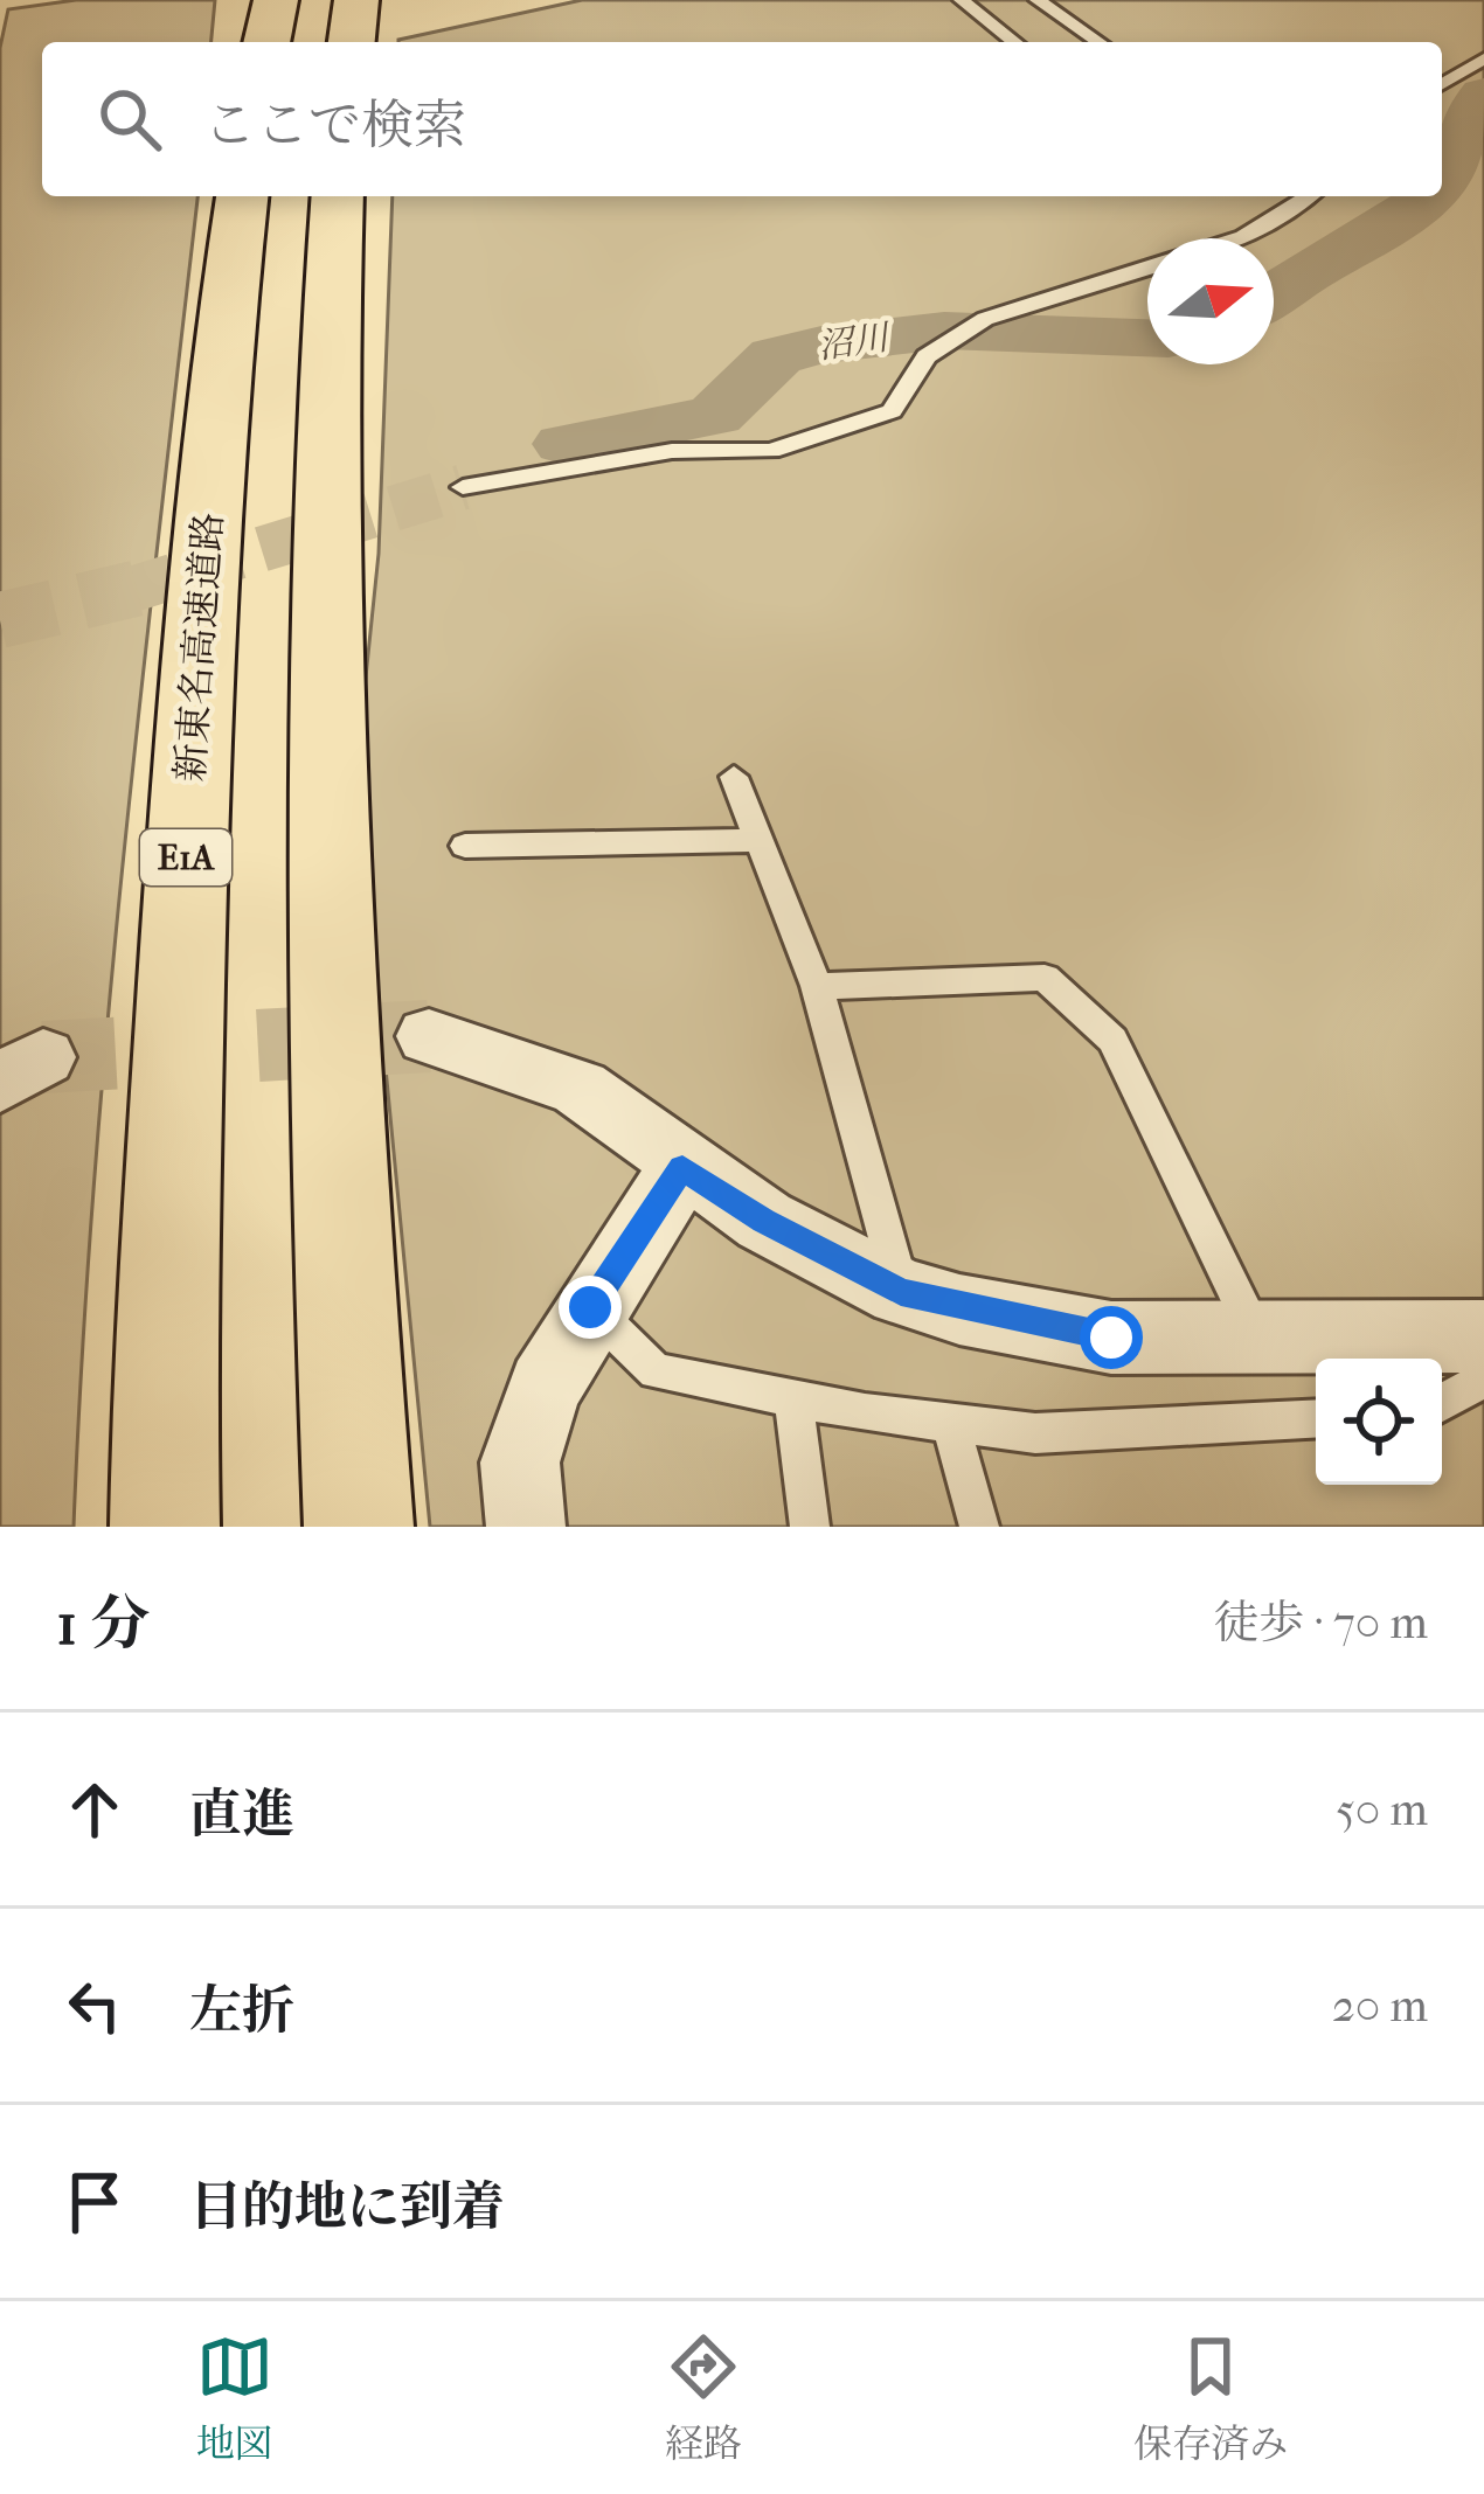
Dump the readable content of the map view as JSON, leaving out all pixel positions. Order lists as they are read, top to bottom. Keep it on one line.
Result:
{"streets":{"highway":["新東名高速道路","E1A"]},"water":["沼川"],"north":"right","page":{"search":"ここで検索","heading":["1 分","徒歩 · 70 m"],"list":[["直進","50 m"],["左折","20 m"],"目的地に到着"],"nav":["地図","経路","保存済み"]}}
